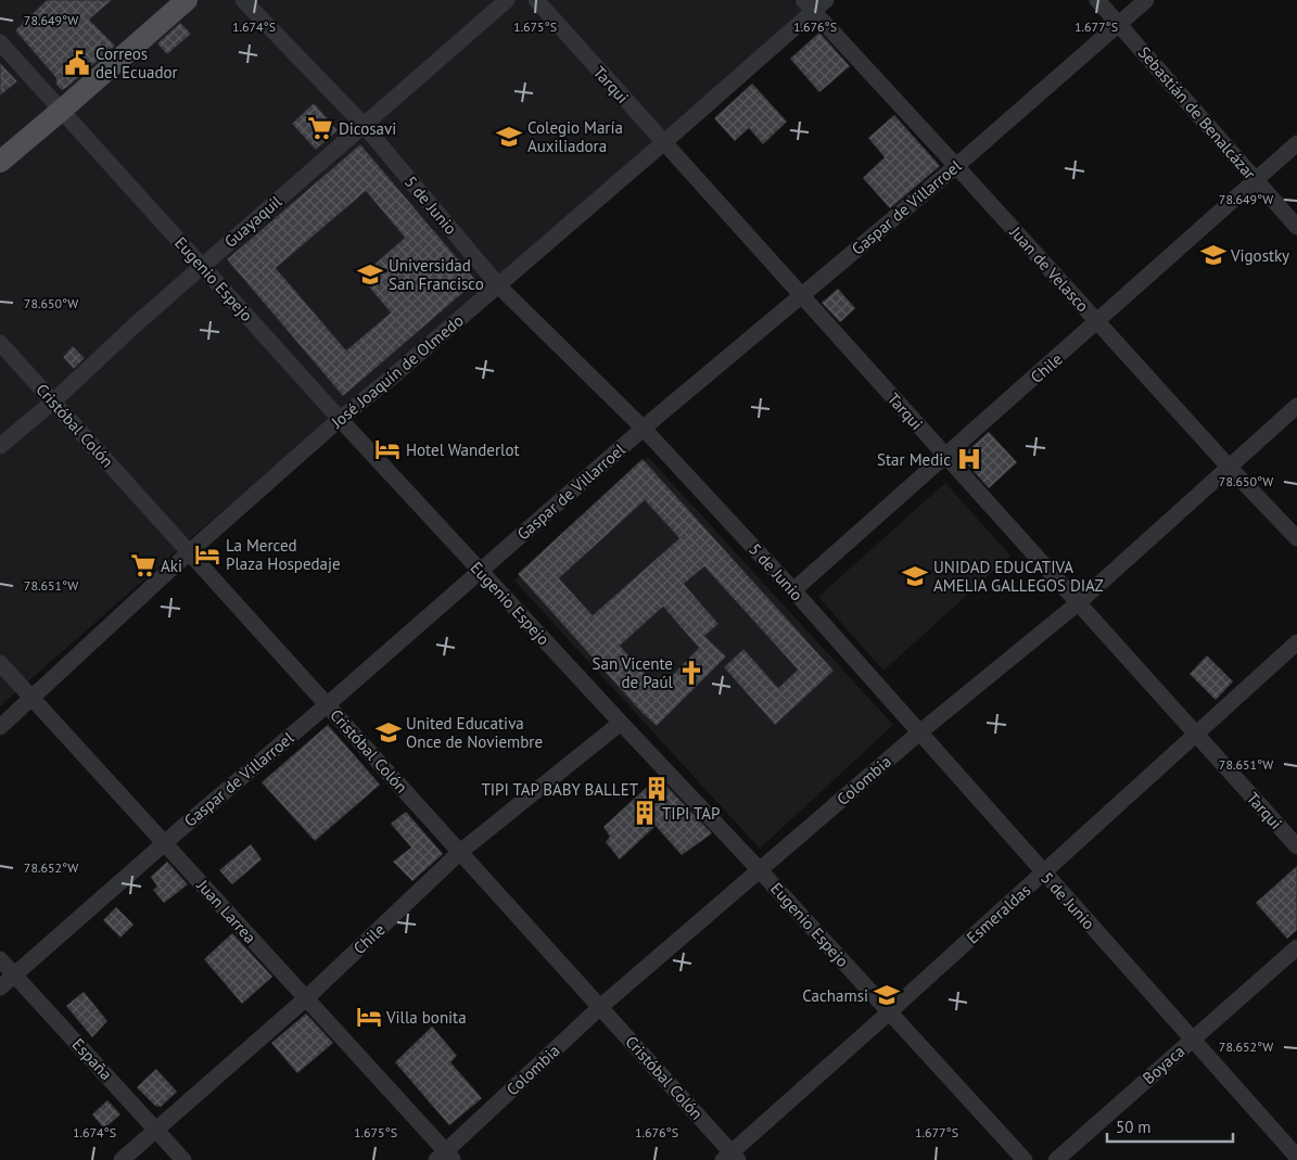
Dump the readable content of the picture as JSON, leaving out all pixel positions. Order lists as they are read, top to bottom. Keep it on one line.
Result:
{"streets":{"street":["Tarqui","Sebastián de Benalcázar","5 de Junio","Gaspar de Villarroel","Guayaquil","Juan de Velasco","Eugenio Espejo","Chile","José Joaquín de Olmedo","Cristóbal Colón","Colombia","Juan Larrea","Esmeraldas","España","Boyaca"]},"crossings":[["Tarqui","Gaspar de Villarroel"],["Tarqui","Chile"],["Tarqui","José Joaquín de Olmedo"],["Tarqui","Colombia"],["Tarqui","Esmeraldas"],["Sebastián de Benalcázar","Gaspar de Villarroel"],["Sebastián de Benalcázar","Chile"],["5 de Junio","Gaspar de Villarroel"],["5 de Junio","Guayaquil"],["5 de Junio","Chile"],["5 de Junio","José Joaquín de Olmedo"],["5 de Junio","Colombia"],["5 de Junio","Esmeraldas"],["5 de Junio","Boyaca"],["Gaspar de Villarroel","Juan de Velasco"],["Gaspar de Villarroel","Eugenio Espejo"],["Gaspar de Villarroel","Cristóbal Colón"],["Gaspar de Villarroel","Juan Larrea"],["Gaspar de Villarroel","España"],["Guayaquil","Eugenio Espejo"],["Guayaquil","Cristóbal Colón"],["Juan de Velasco","Chile"],["Juan de Velasco","José Joaquín de Olmedo"],["Juan de Velasco","Colombia"],["Eugenio Espejo","Chile"],["Eugenio Espejo","José Joaquín de Olmedo"],["Eugenio Espejo","Colombia"],["Eugenio Espejo","Esmeraldas"],["Chile","Cristóbal Colón"],["Chile","Juan Larrea"],["Chile","España"],["José Joaquín de Olmedo","Cristóbal Colón"],["José Joaquín de Olmedo","Juan Larrea"],["Cristóbal Colón","Colombia"],["Cristóbal Colón","Esmeraldas"],["Colombia","Juan Larrea"]],"places":{"public building":["Correos del Ecuador"],"supermarket":["Dicosavi","Aki"],"school or university":["Colegio María Auxiliadora","Vigostky","Universidad San Francisco","UNIDAD EDUCATIVA AMELIA GALLEGOS DIAZ","United Educativa Once de Noviembre","Cachamsi"],"hotel":["Hotel Wanderlot","La Merced Plaza Hospedaje","Villa bonita"],"hospital":["Star Medic"],"church":["San Vicente de Paúl"],"building":["TIPI TAP BABY BALLET","TIPI TAP"]},"scale_bar":"50 m","coordinates":["78.649°W","1.674°S","1.675°S","1.676°S","1.677°S","78.650°W","78.651°W","78.652°W"]}
